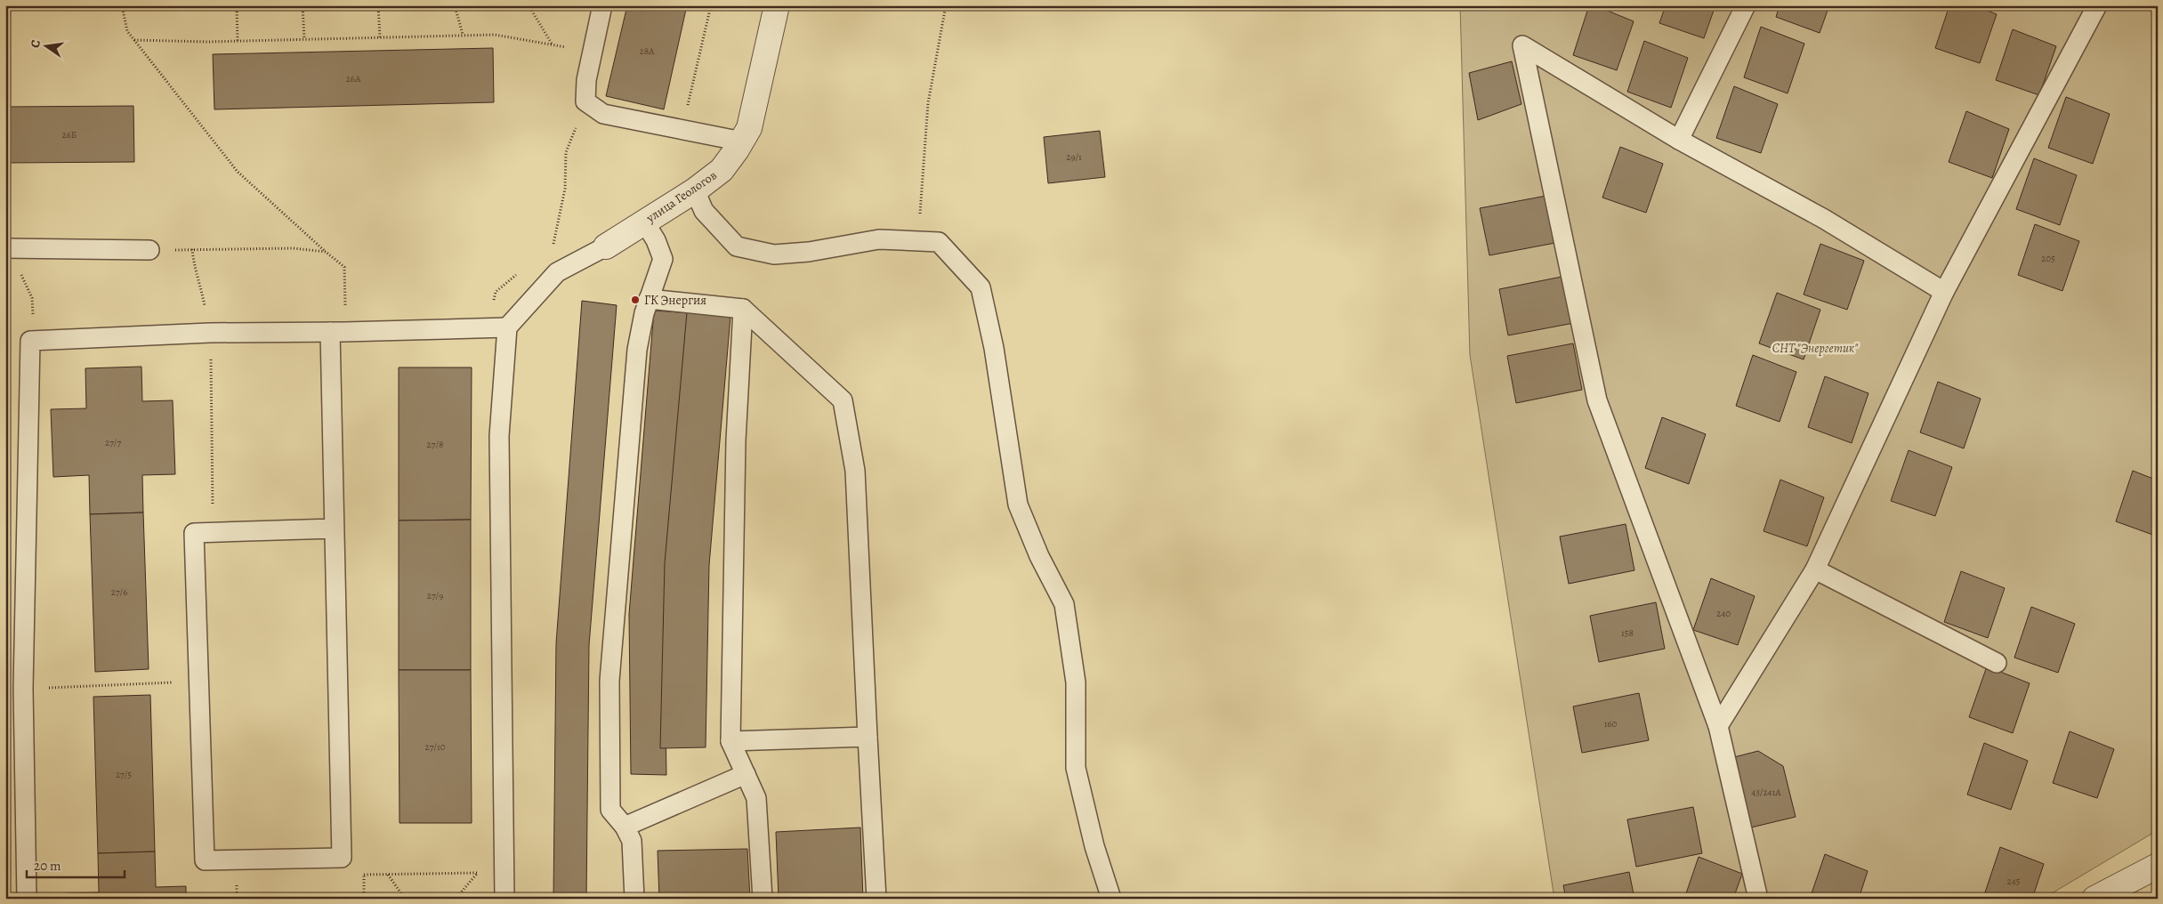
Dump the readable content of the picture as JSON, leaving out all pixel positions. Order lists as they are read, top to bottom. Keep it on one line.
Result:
{"streets":{"street":["улица Геологов"]},"parks":["СНТ \"Энергетик\""],"places":["ГК Энергия"],"house_numbers":["28А","26А","26Б","29/1","205","27/7","27/8","27/6","27/9","240","158","160","27/10","27/5","43/241А","245"],"scale_bar":"20 m","north":"left"}
